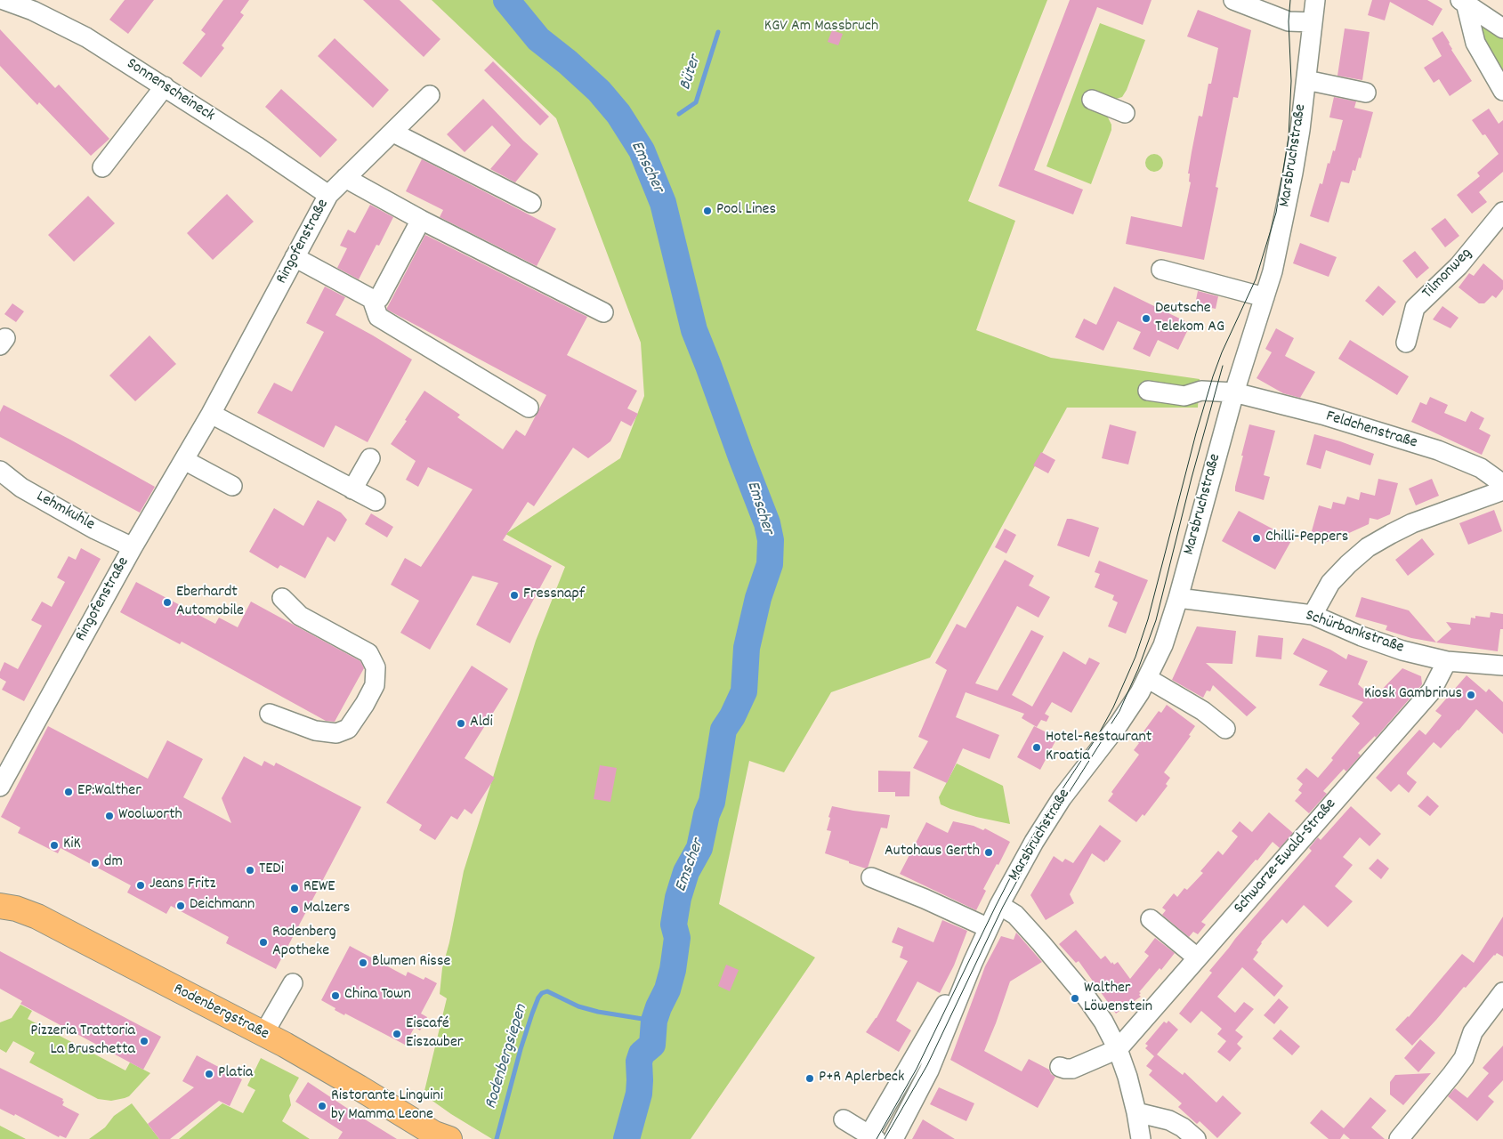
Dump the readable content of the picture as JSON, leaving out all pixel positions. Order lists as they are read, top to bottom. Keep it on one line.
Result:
{"streets":{"main road":["Rodenbergstraße"],"street":["Sonnenscheineck","Marsbruchstraße","Ringofenstraße","Tilmonweg","Feldchenstraße","Lehmkuhle","Schürbankstraße","Schwarze-Ewald-Straße"]},"crossings":[["Sonnenscheineck","Ringofenstraße"],["Marsbruchstraße","Feldchenstraße"],["Marsbruchstraße","Schürbankstraße"],["Ringofenstraße","Lehmkuhle"],["Schürbankstraße","Schwarze-Ewald-Straße"]],"water":["Büter","Emscher","Rodenbergsiepen"],"parks":["KGV Am Massbruch"],"places":["Pool Lines","Deutsche Telekom AG","Chilli-Peppers","Fressnapf","Eberhardt Automobile","Kiosk Gambrinus","Aldi","Hotel-Restaurant Kroatia","EP:Walther","Woolworth","KiK","Autohaus Gerth","dm","TEDi","Jeans Fritz","REWE","Deichmann","Malzers","Rodenberg Apotheke","Blumen Risse","China Town","Walther Löwenstein","Eiscafé Eiszauber","Pizzeria Trattoria La Bruschetta","Platia","P+R Aplerbeck","Ristorante Linguini by Mamma Leone"]}
